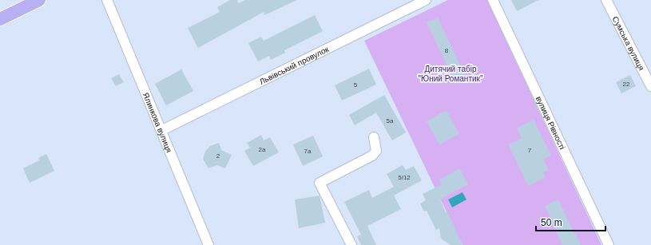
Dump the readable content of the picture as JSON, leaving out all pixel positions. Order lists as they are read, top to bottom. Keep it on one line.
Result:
{"streets":{"street":["Сумська вулиця","Львівський провулок","Ялинкова вулиця","вулиця Рівності"]},"crossings":[["Львівський провулок","Ялинкова вулиця"]],"parks":["Дитячий табір \"Юний Романтик\""],"house_numbers":["8","22","5","5а","2а","7","7а","2","5/12"],"scale_bar":"50 m"}
